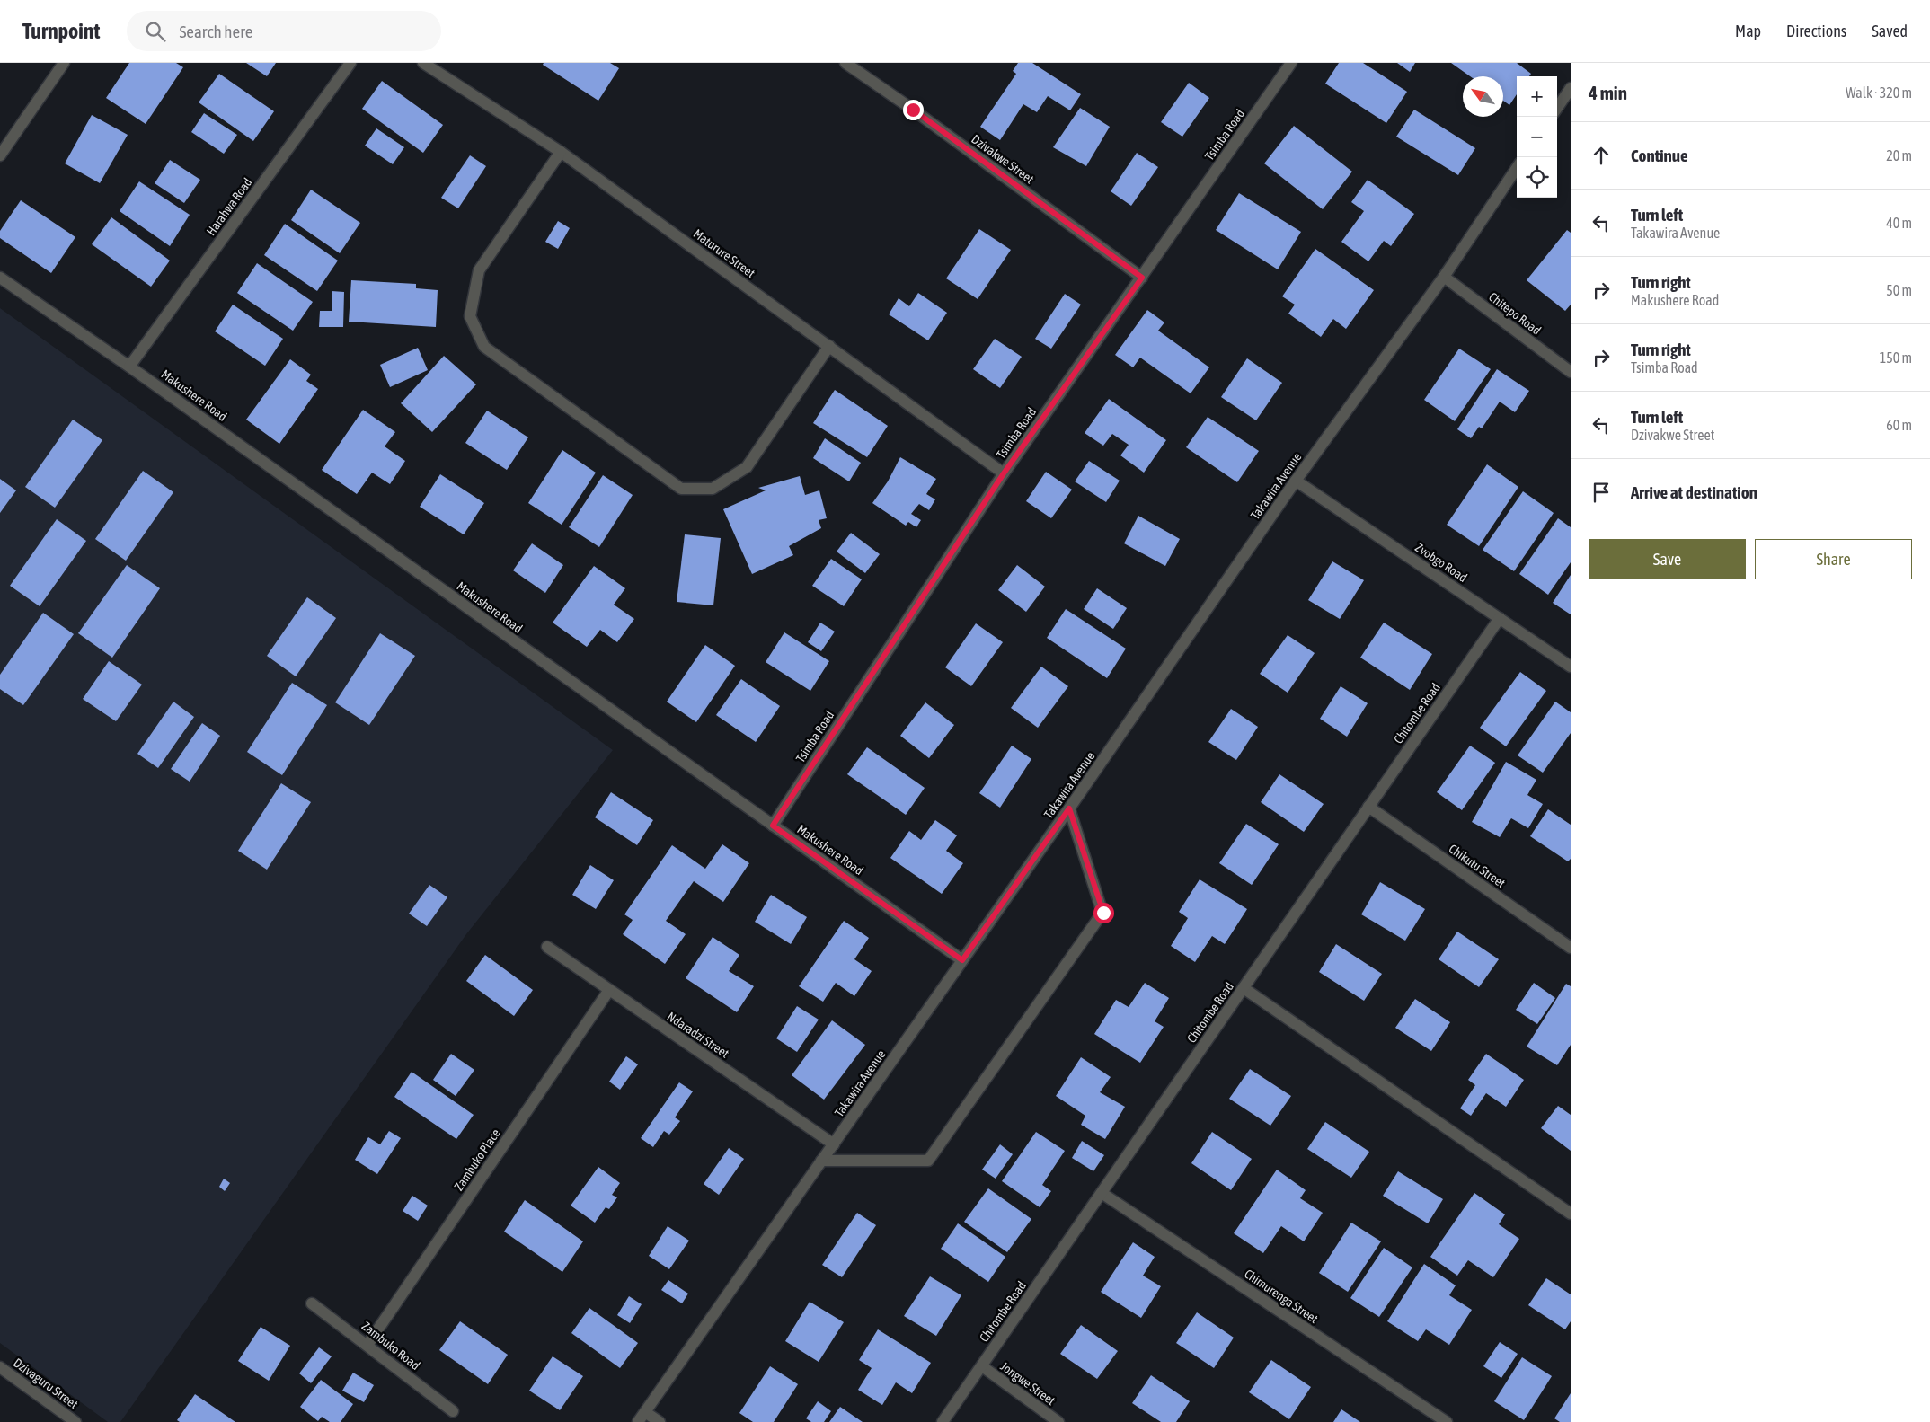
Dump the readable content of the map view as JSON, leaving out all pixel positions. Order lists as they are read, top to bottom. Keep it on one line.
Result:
{"streets":{"street":["Tsimba Road","Dzivakwe Street","Harahwa Road","Maturure Street","Chitepo Road","Makushere Road","Takawira Avenue","Zvobgo Road","Chitombe Road","Chikutu Street","Ndaradzi Street","Zambuko Place","Chimurenga Street","Zambuko Road","Dzivaguru Street","Jongwe Street"]},"crossings":[["Tsimba Road","Dzivakwe Street"],["Tsimba Road","Maturure Street"],["Tsimba Road","Makushere Road"],["Harahwa Road","Makushere Road"],["Chitepo Road","Takawira Avenue"],["Makushere Road","Takawira Avenue"],["Takawira Avenue","Zvobgo Road"],["Takawira Avenue","Ndaradzi Street"],["Zvobgo Road","Chitombe Road"],["Chitombe Road","Chikutu Street"],["Chitombe Road","Chimurenga Street"],["Chitombe Road","Jongwe Street"],["Ndaradzi Street","Zambuko Place"],["Zambuko Place","Zambuko Road"]],"north":"top left","page":{"header":"Turnpoint","search":"Search here","nav":["Map","Directions","Saved"],"heading":["4 min","Walk · 320 m"],"map_buttons":["+","−"],"list":[["Continue","20 m"],["Turn left","Takawira Avenue","40 m"],["Turn right","Makushere Road","50 m"],["Turn right","Tsimba Road","150 m"],["Turn left","Dzivakwe Street","60 m"],"Arrive at destination"],"buttons":["Save","Share"]}}
